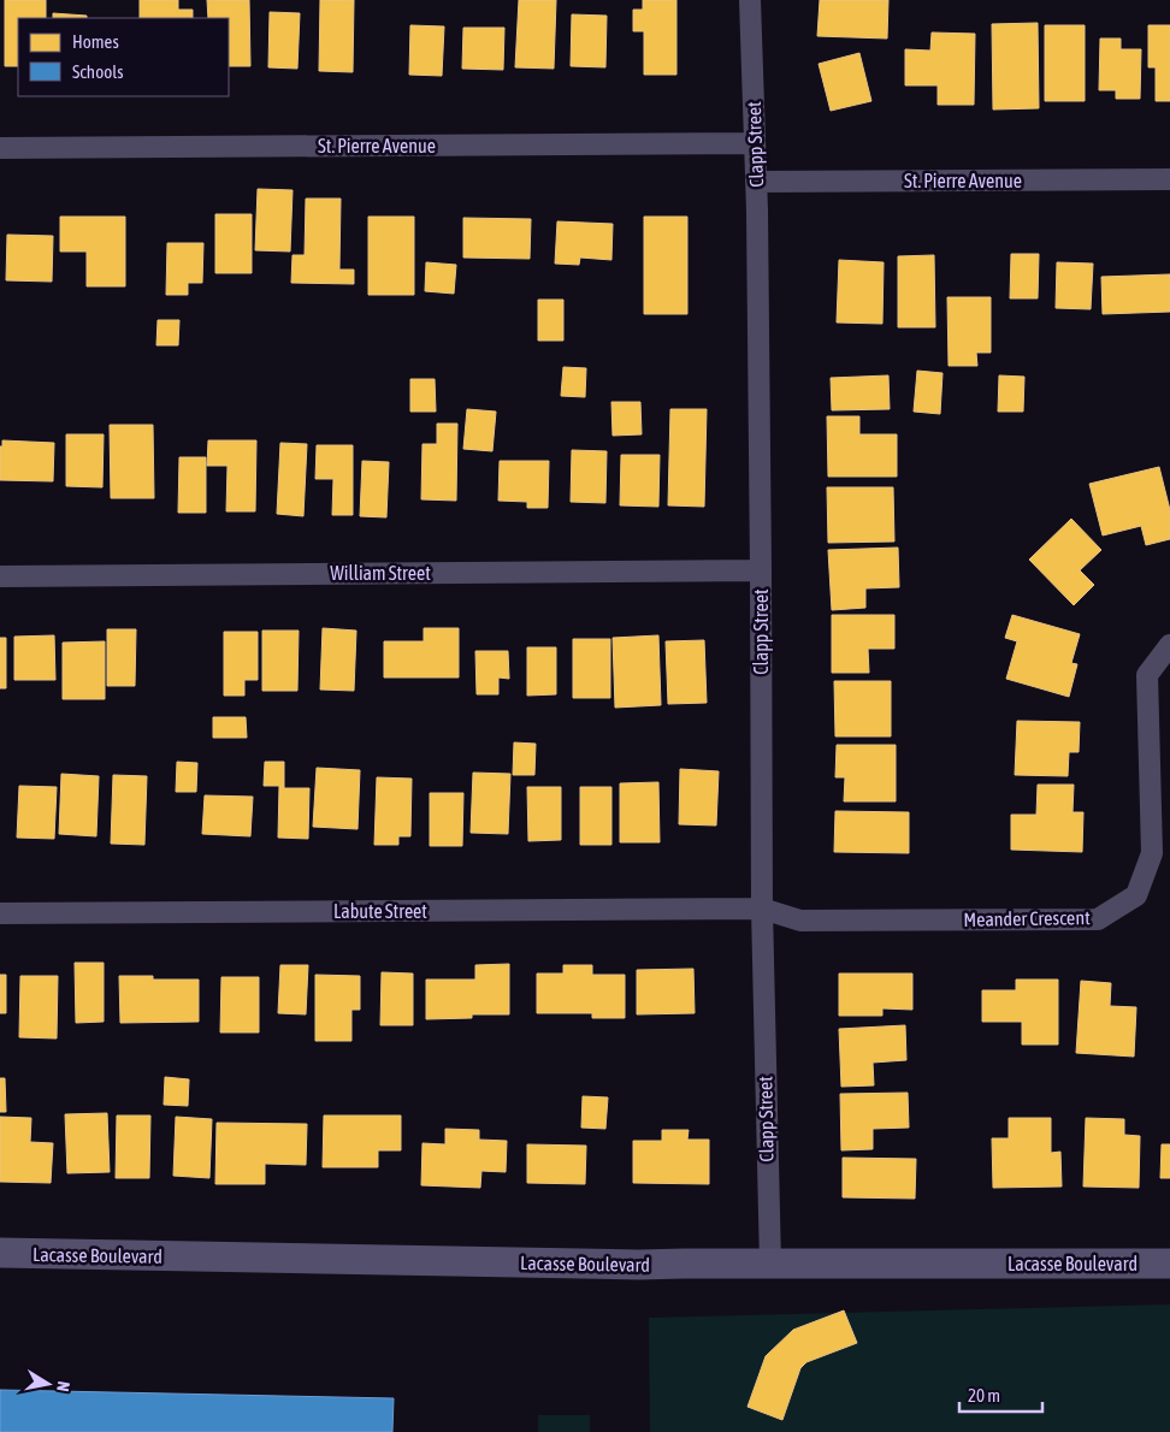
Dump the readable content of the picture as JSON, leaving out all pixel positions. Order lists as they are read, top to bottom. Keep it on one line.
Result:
{"streets":{"street":["Clapp Street","St. Pierre Avenue","William Street","Labute Street","Meander Crescent","Lacasse Boulevard"]},"crossings":[["Clapp Street","St. Pierre Avenue"],["Clapp Street","William Street"],["Clapp Street","Labute Street"],["Clapp Street","Meander Crescent"],["Clapp Street","Lacasse Boulevard"],["Labute Street","Meander Crescent"]],"legend":["Homes","Schools"],"scale_bar":"20 m","north":"right"}
